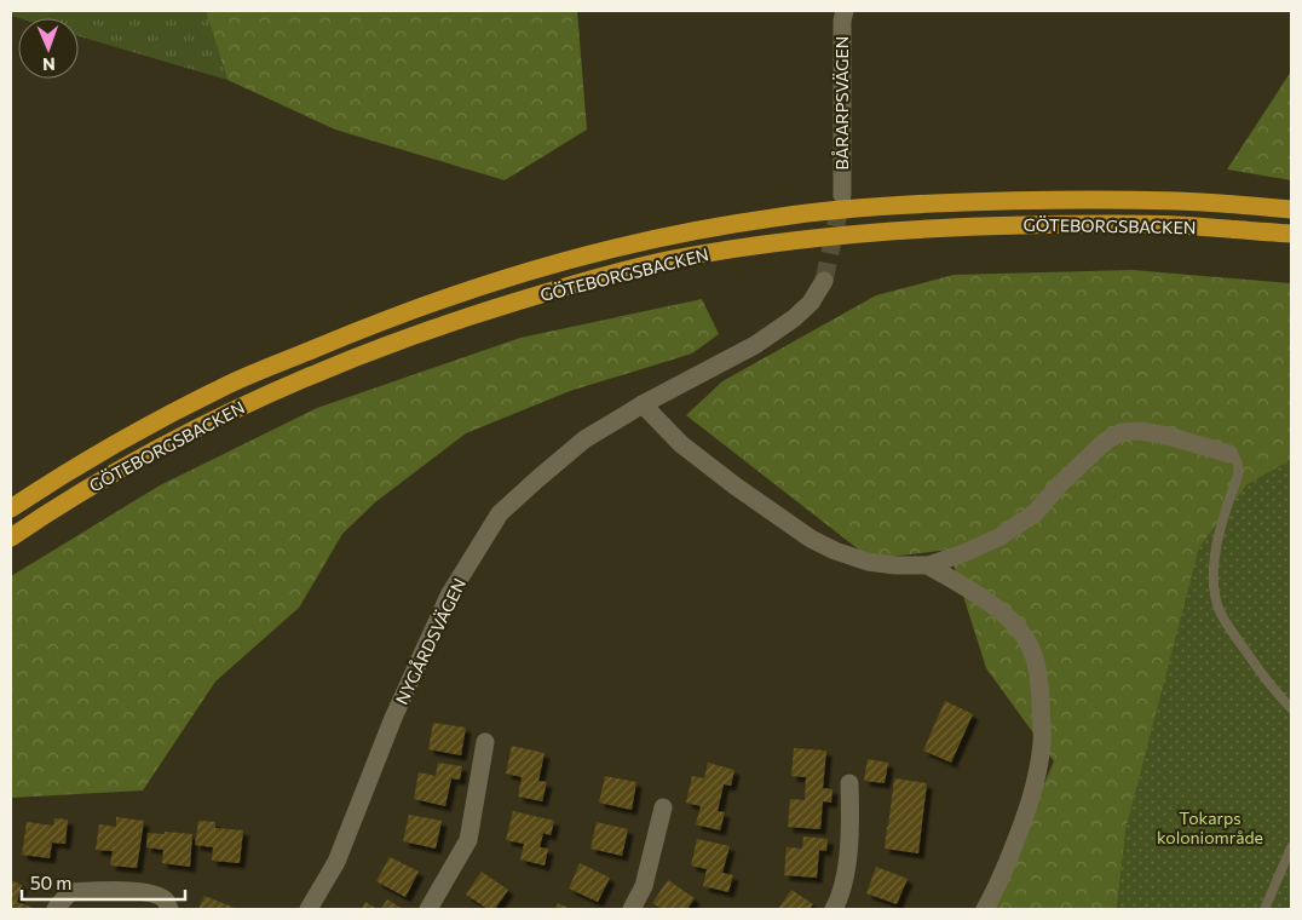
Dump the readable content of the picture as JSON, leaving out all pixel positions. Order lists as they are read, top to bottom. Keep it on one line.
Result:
{"streets":{"highway":["GÖTEBORGSBACKEN"],"street":["BÅRARPSVÄGEN","NYGÅRDSVÄGEN"]},"parks":["Tokarps koloniområde"],"scale_bar":"50 m","north":"bottom"}
